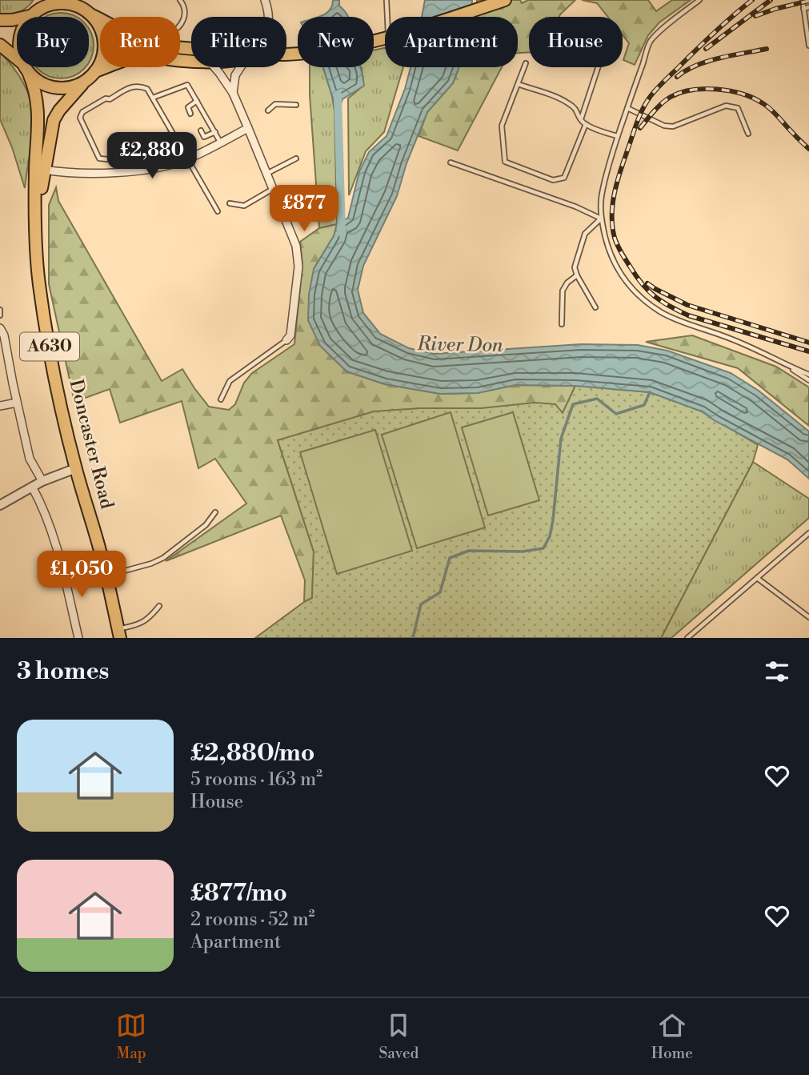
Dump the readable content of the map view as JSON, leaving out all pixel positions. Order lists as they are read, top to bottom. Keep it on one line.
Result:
{"streets":{"main road":["A630","Doncaster Road"]},"water":["River Don"],"page":{"chip":["Buy","Rent","Filters","New","Apartment","House"],"price":["£2,880","£877","£1,050"],"heading":"3 homes","list":[{"name":"£2,880/mo","note":"5 rooms · 163 m² · House"},{"name":"£877/mo","note":"2 rooms · 52 m² · Apartment"}],"tabs":["Map","Saved","Home"]}}
